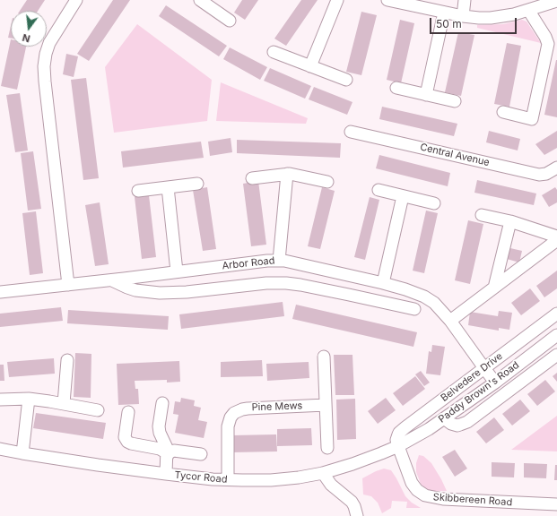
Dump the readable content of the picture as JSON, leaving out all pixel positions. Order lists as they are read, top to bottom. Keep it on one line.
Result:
{"streets":{"street":["Central Avenue","Arbor Road","Belvedere Drive","Paddy Brown's Road","Pine Mews","Tycor Road","Skibbereen Road"]},"crossings":[["Arbor Road","Belvedere Drive"],["Arbor Road","Paddy Brown's Road"],["Belvedere Drive","Paddy Brown's Road"],["Belvedere Drive","Tycor Road"],["Belvedere Drive","Skibbereen Road"],["Paddy Brown's Road","Tycor Road"],["Paddy Brown's Road","Skibbereen Road"],["Pine Mews","Tycor Road"],["Tycor Road","Skibbereen Road"]],"scale_bar":"50 m","north":"bottom"}
